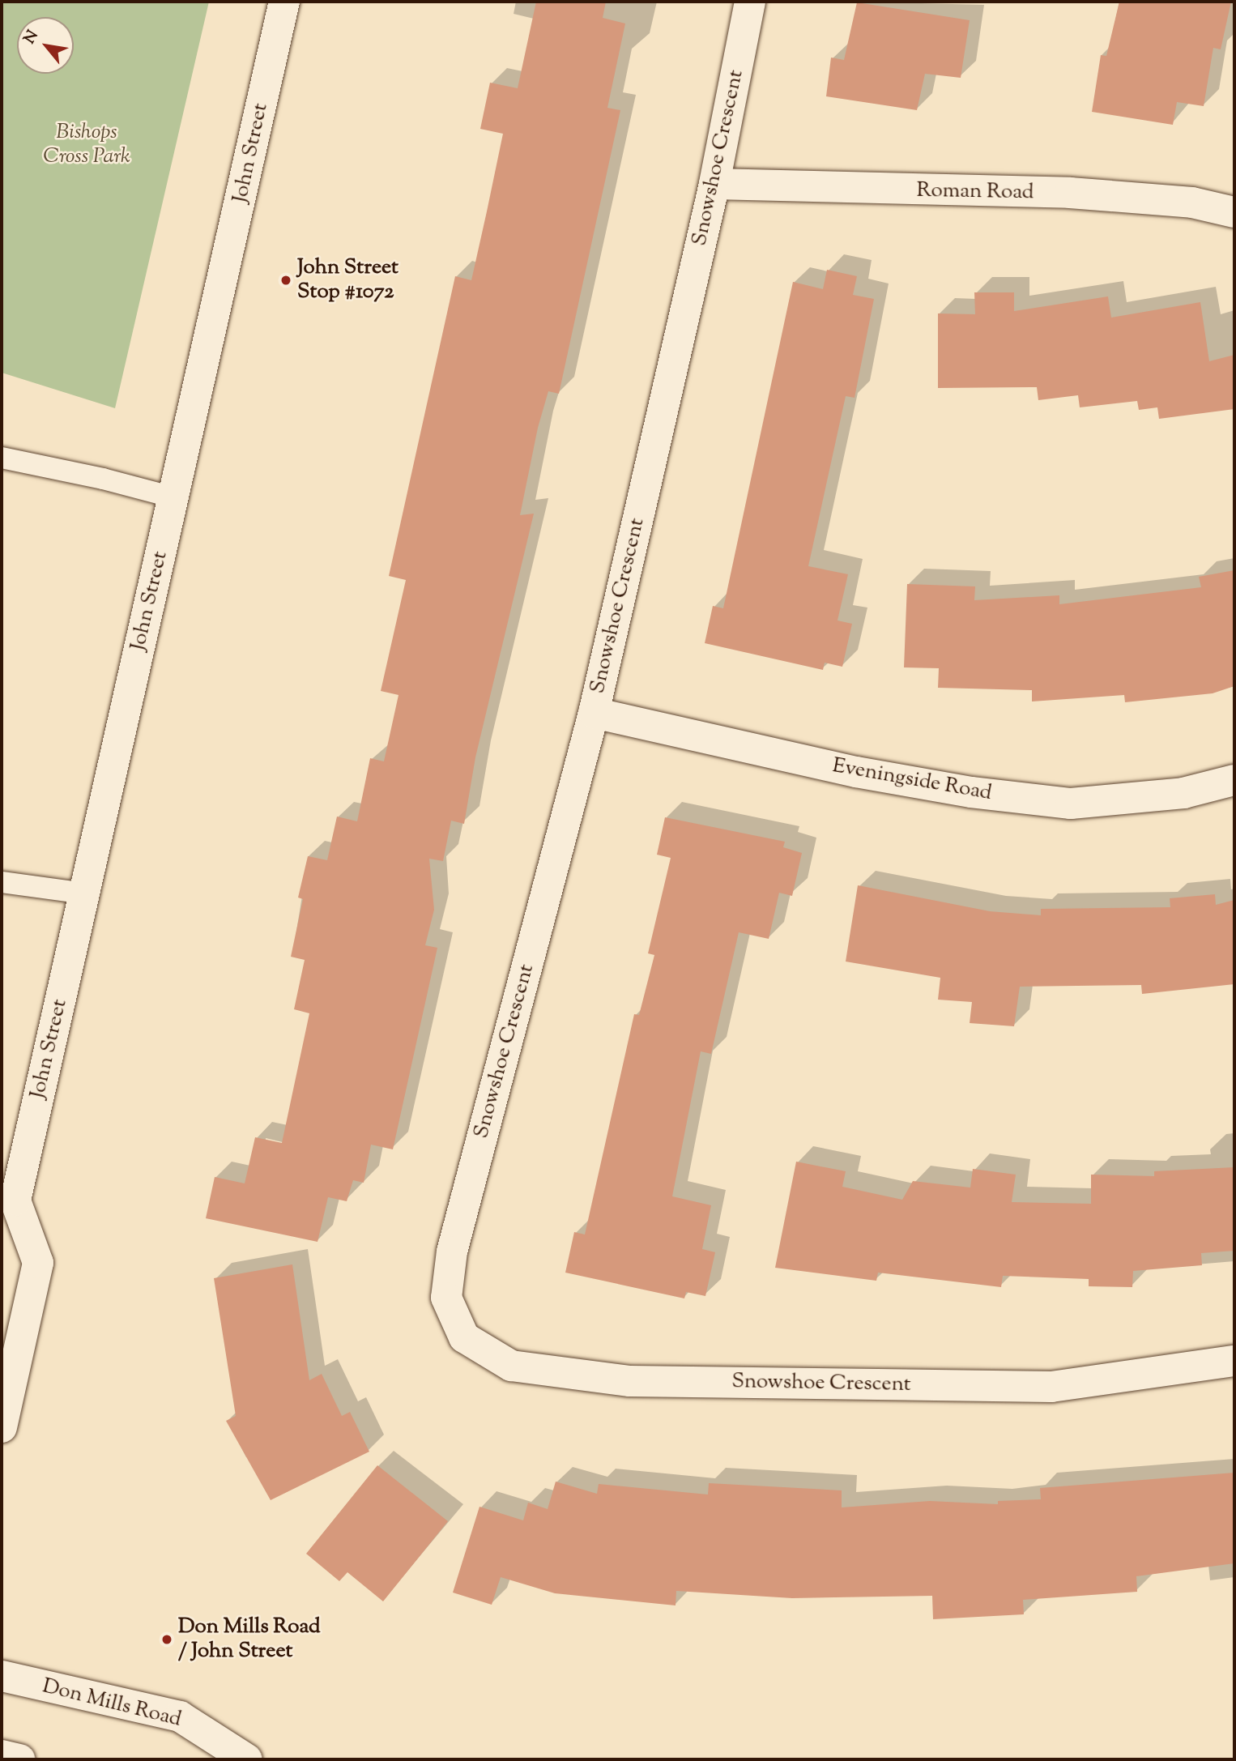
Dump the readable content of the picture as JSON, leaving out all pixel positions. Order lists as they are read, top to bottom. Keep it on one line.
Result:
{"streets":{"street":["John Street","Snowshoe Crescent","Roman Road","Eveningside Road","Don Mills Road"]},"crossings":[["Snowshoe Crescent","Roman Road"],["Snowshoe Crescent","Eveningside Road"]],"parks":["Bishops Cross Park"],"places":["John Street Stop #1072","Don Mills Road / John Street"],"north":"top left"}
